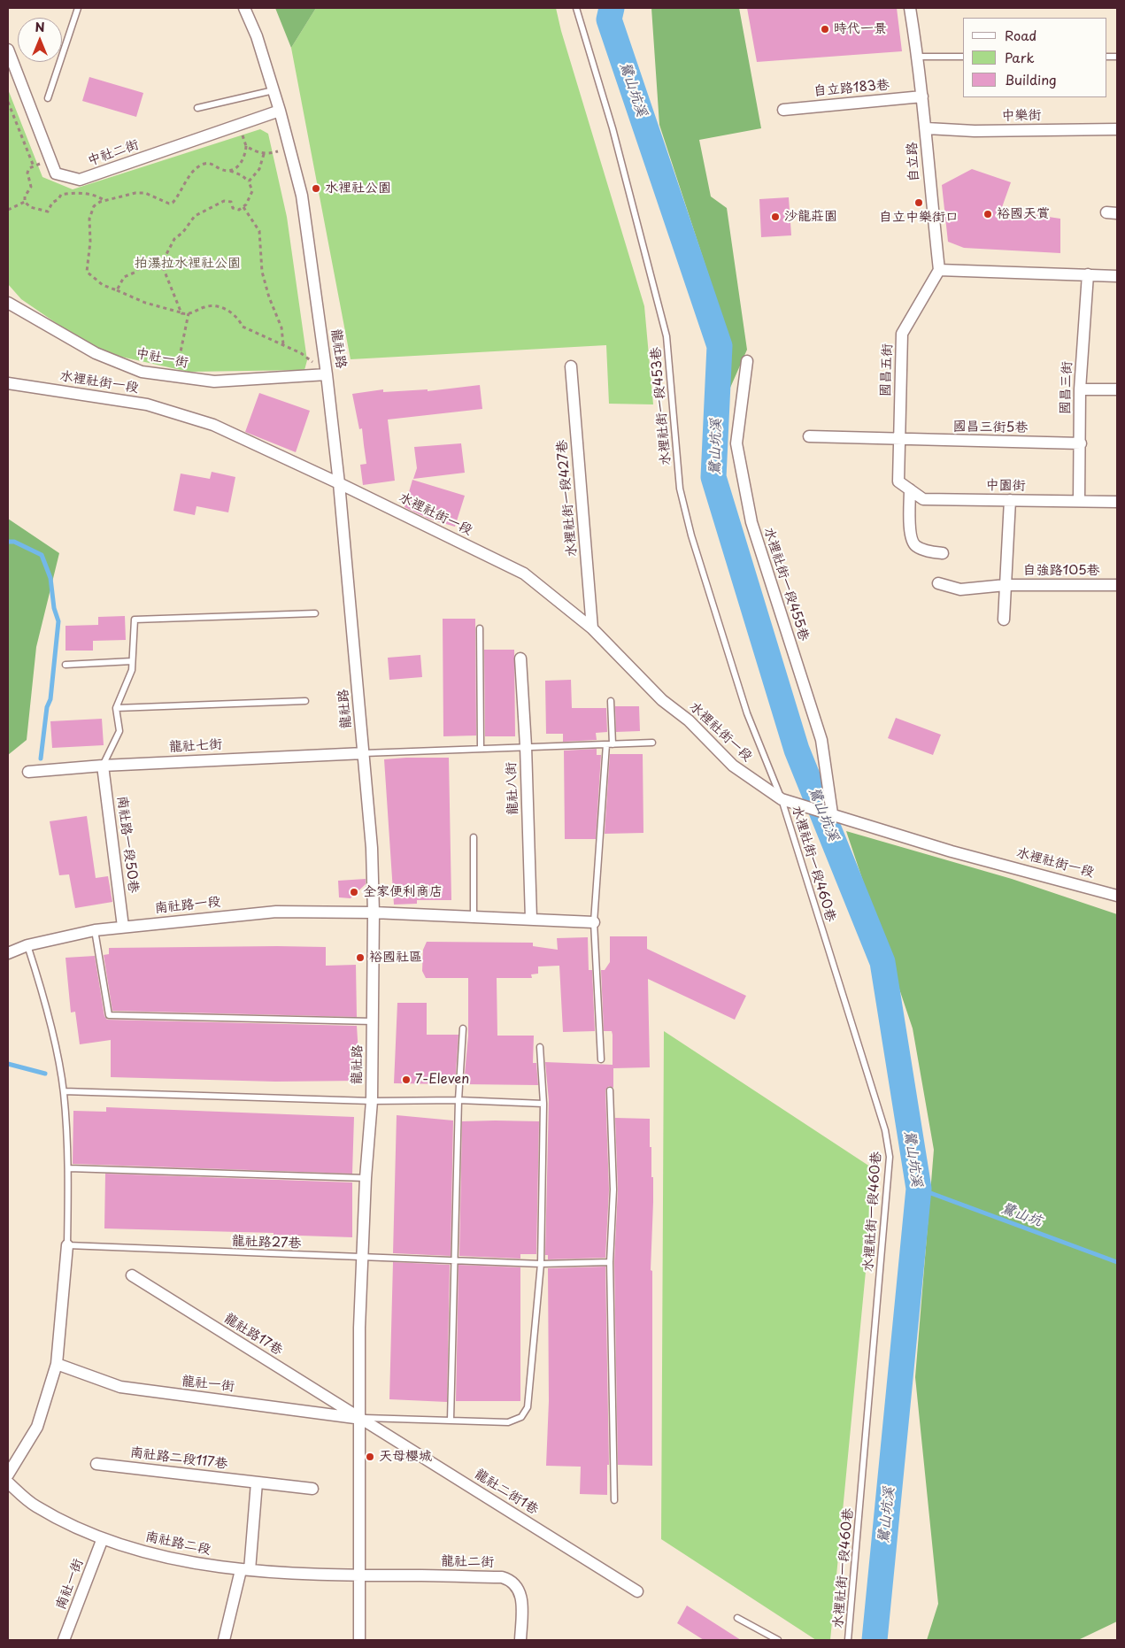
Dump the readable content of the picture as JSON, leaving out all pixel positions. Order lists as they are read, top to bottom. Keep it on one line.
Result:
{"streets":{"street":["自立路183巷","中樂街","中社二街","自立路","龍社路","中社一街","國昌五街","水裡社街一段","國昌三街","國昌三街5巷","中園街","水裡社街一段427巷","自強路105巷","水裡社街一段455巷","龍社七街","龍社八街","南社路一段50巷","南社路一段","龍社路17巷","龍社一街","南社路二段117巷","龍社二街1巷","南社路二段","龍社二街","南社一街"],"lane":["水裡社街一段453巷","水裡社街一段460巷","龍社路27巷"]},"crossings":[["自立路183巷","自立路"],["中樂街","自立路"],["中社二街","龍社路"],["自立路","國昌五街"],["龍社路","中社一街"],["龍社路","水裡社街一段"],["龍社路","龍社七街"],["龍社路","南社路一段"],["龍社路","龍社路27巷"],["龍社路","龍社路17巷"],["龍社路","龍社一街"],["龍社路","龍社二街1巷"],["國昌五街","國昌三街5巷"],["國昌五街","中園街"],["水裡社街一段","水裡社街一段453巷"],["水裡社街一段","水裡社街一段427巷"],["水裡社街一段","水裡社街一段455巷"],["水裡社街一段","水裡社街一段460巷"],["國昌三街","國昌三街5巷"],["國昌三街","中園街"],["水裡社街一段453巷","水裡社街一段460巷"],["龍社七街","南社路一段50巷"],["南社路一段50巷","南社路一段"],["龍社路17巷","龍社一街"],["龍社路17巷","龍社二街1巷"],["龍社一街","龍社二街1巷"],["南社路二段","龍社二街"],["南社路二段","南社一街"]],"water":["鷺山坑溪","鷺山坑"],"parks":["拍瀑拉水裡社公園"],"places":["時代一景","水裡社公園","自立中樂街口","裕國天賞","沙龍莊園","全家便利商店","裕國社區","7-Eleven","天母櫻城"],"legend":["Road","Park","Building"],"north":"top"}
